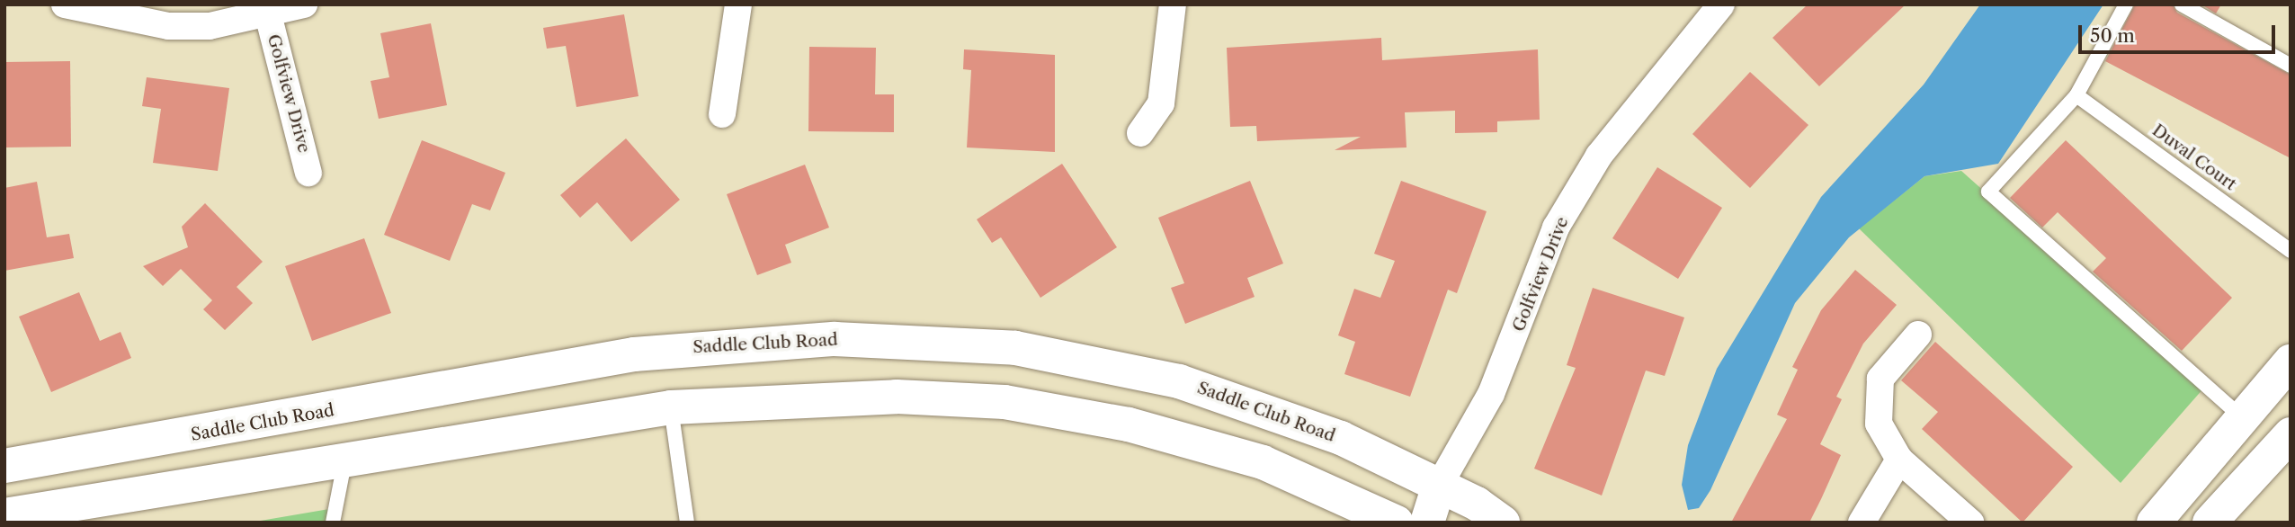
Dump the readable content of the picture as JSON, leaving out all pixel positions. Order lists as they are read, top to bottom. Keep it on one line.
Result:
{"streets":{"street":["Golfview Drive","Saddle Club Road"],"lane":["Duval Court"]},"crossings":[["Golfview Drive","Saddle Club Road"]],"scale_bar":"50 m"}
